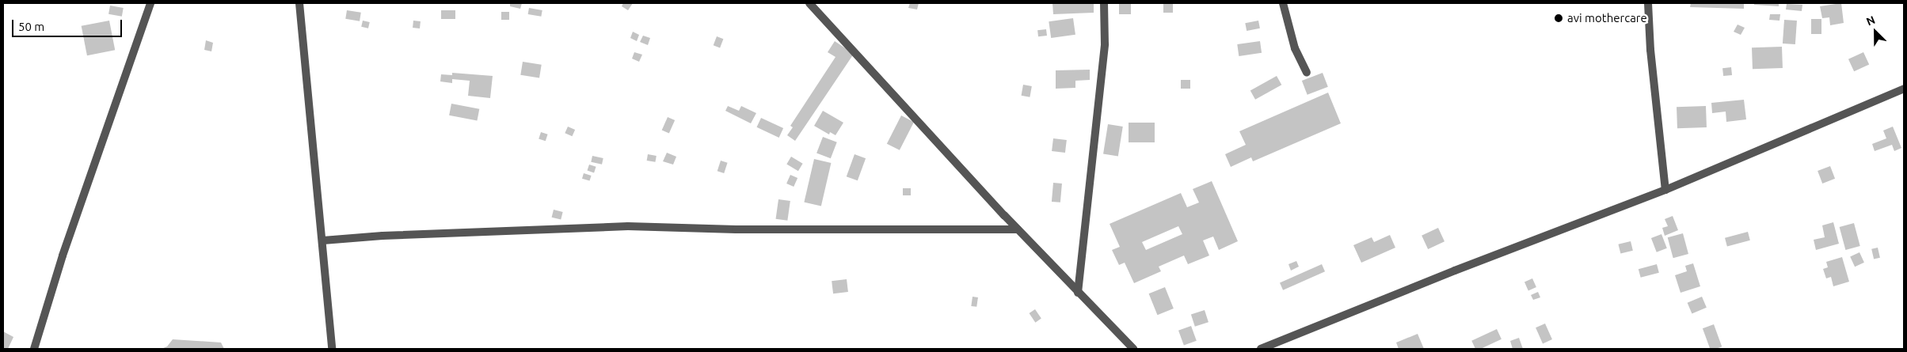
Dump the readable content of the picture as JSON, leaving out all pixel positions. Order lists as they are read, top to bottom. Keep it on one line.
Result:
{"places":["avi mothercare"],"scale_bar":"50 m","north":"top left"}
